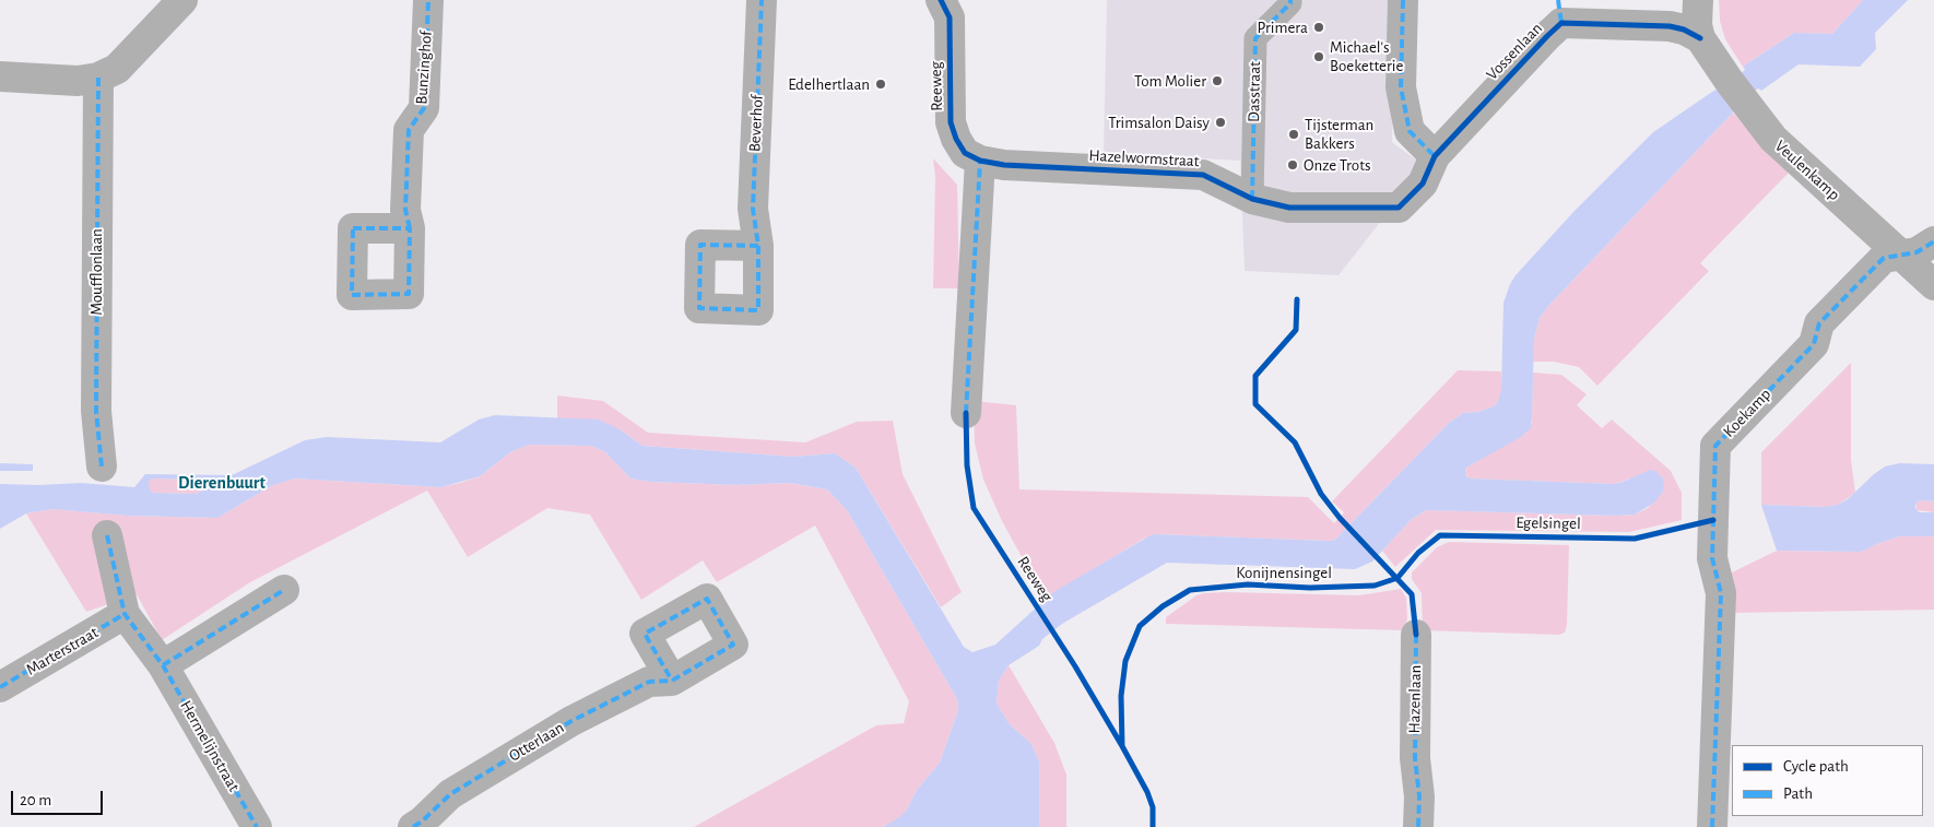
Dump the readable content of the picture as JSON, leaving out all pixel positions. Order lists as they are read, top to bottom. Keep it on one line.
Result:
{"streets":{"street":["Vossenlaan","Bunzinghof","Reeweg","Dasstraat","Beverhof","Hazelwormstraat","Veulenkamp","Moufflonlaan","Koekamp","Marterstraat","Hazenlaan","Otterlaan","Hermelijnstraat"],"cycle path":["Egelsingel","Konijnensingel"]},"crossings":[["Vossenlaan","Hazelwormstraat"],["Vossenlaan","Veulenkamp"],["Reeweg","Hazelwormstraat"],["Dasstraat","Hazelwormstraat"],["Veulenkamp","Koekamp"],["Marterstraat","Hermelijnstraat"]],"districts":["Dierenbuurt"],"places":["Primera","Michael's Boeketterie","Tom Molier","Edelhertlaan","Trimsalon Daisy","Tijsterman Bakkers","Onze Trots"],"legend":["Cycle path","Path"],"scale_bar":"20 m"}
